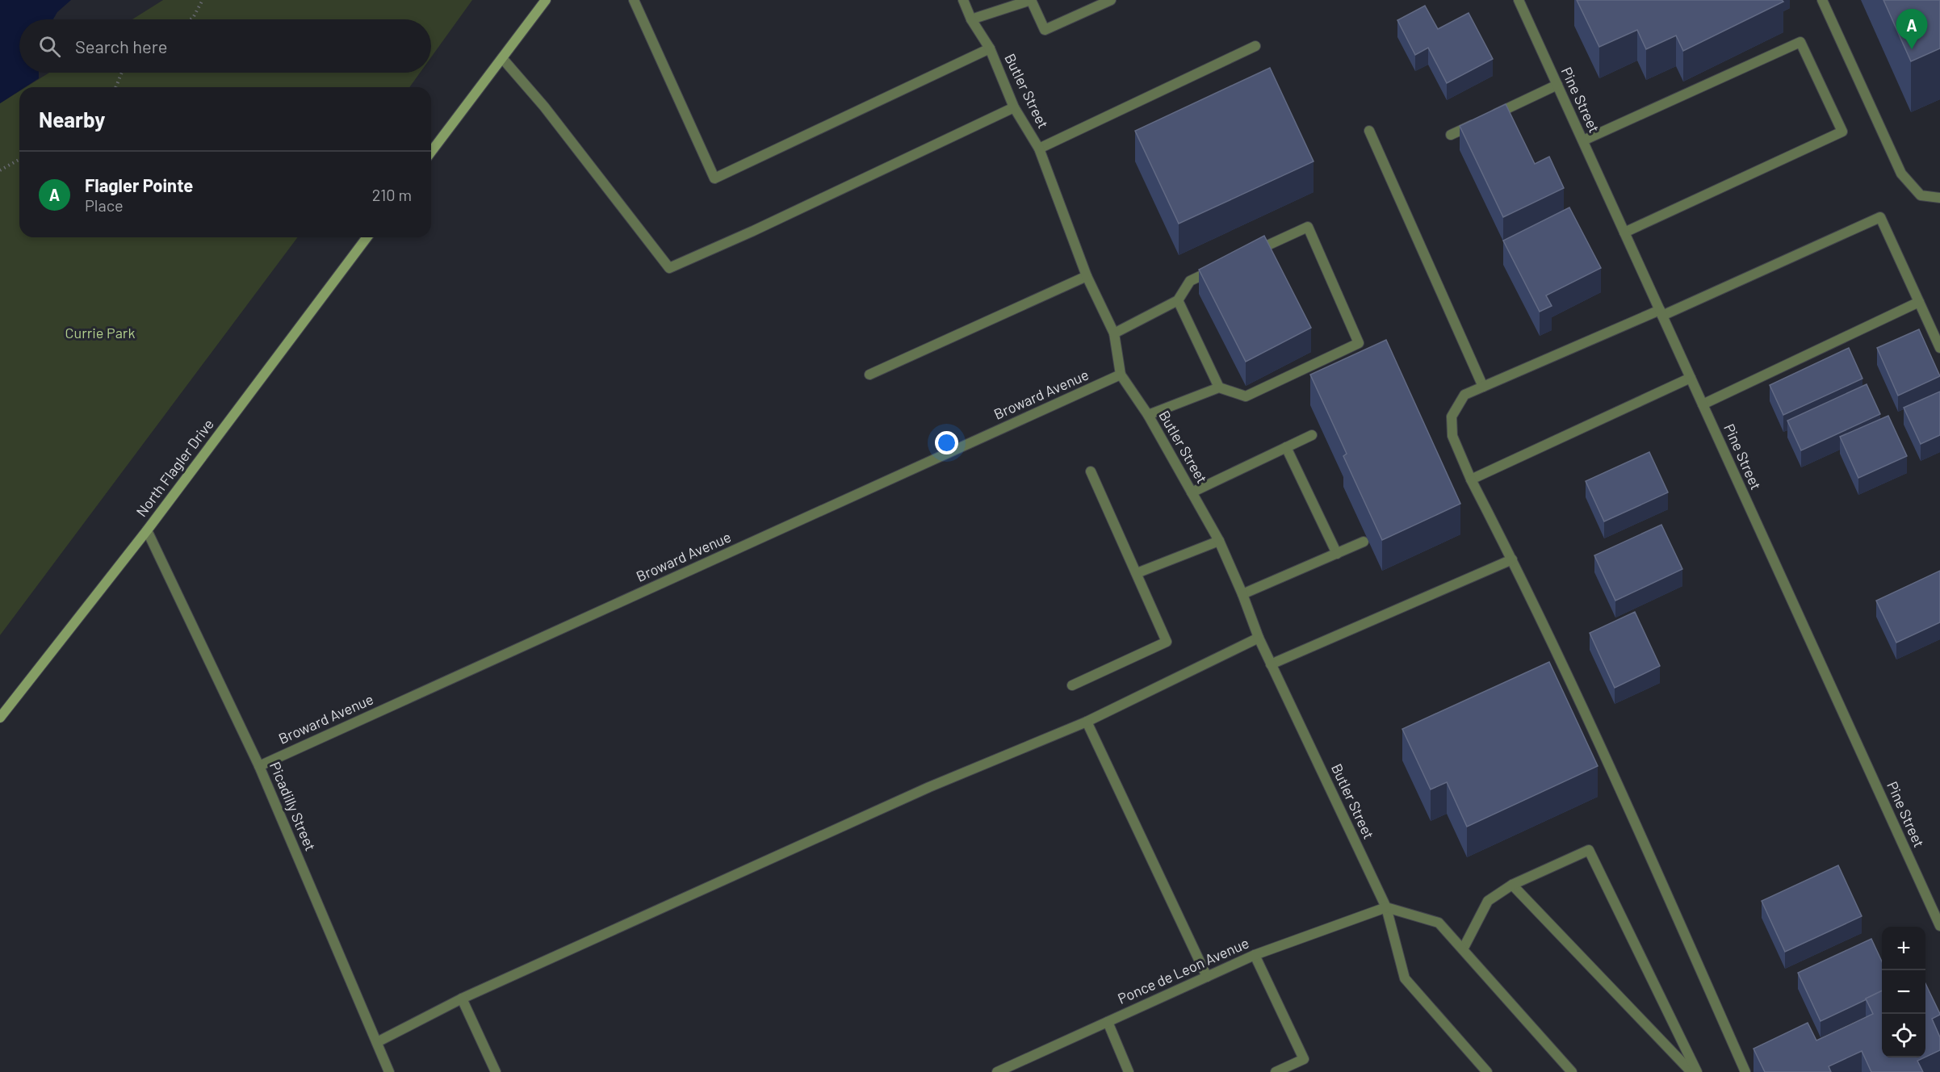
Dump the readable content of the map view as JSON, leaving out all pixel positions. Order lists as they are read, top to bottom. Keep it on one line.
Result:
{"streets":{"street":["Butler Street","Pine Street","Broward Avenue","North Flagler Drive","Picadilly Street","Ponce de Leon Avenue"]},"crossings":[["Butler Street","Broward Avenue"],["Butler Street","Ponce de Leon Avenue"],["Broward Avenue","Picadilly Street"],["North Flagler Drive","Picadilly Street"]],"parks":["Currie Park"],"page":{"pins":"A","search":"Search here","heading":"Nearby","list":[{"mark":"A","name":"Flagler Pointe","note":"Place","value":"210 m"}],"map_buttons":["+","−"]}}
